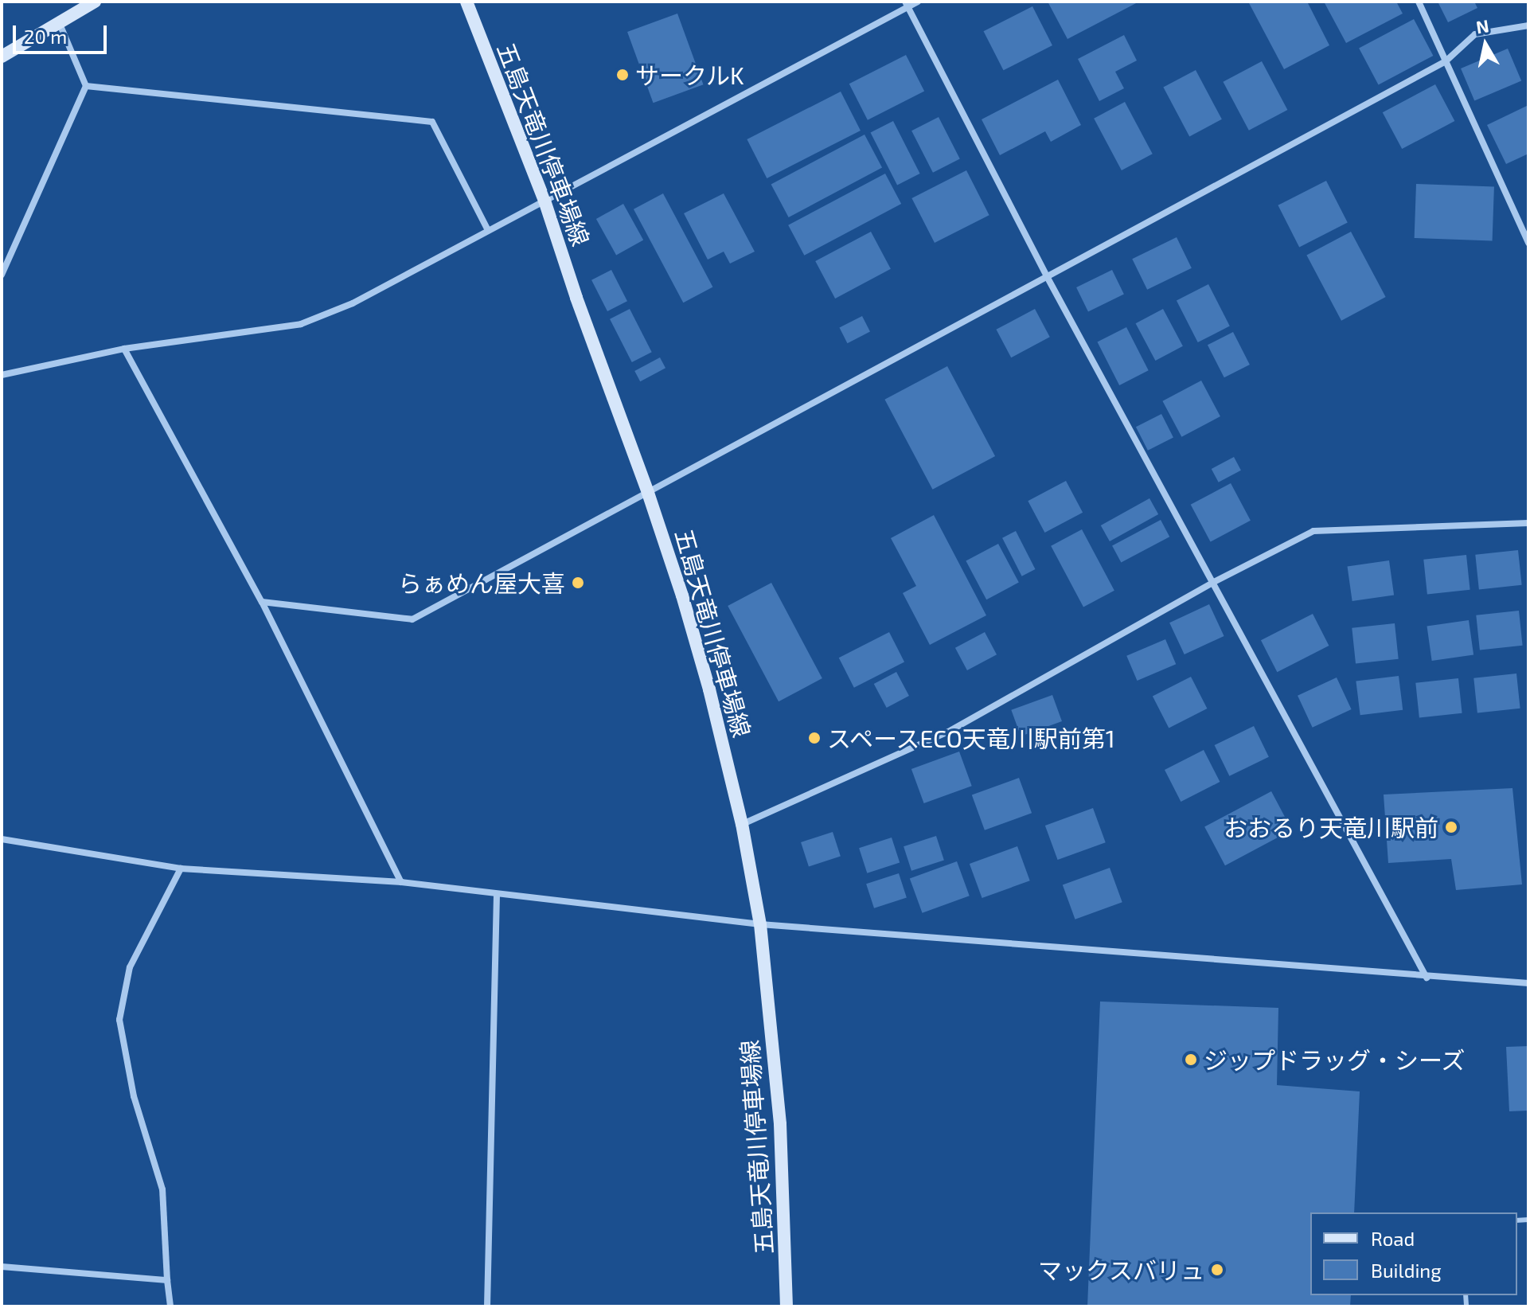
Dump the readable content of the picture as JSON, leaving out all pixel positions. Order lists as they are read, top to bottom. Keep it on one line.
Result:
{"streets":{"main road":["五島天竜川停車場線"]},"places":["サークルK","らぁめん屋大喜","スペースECO天竜川駅前第1","おおるり天竜川駅前","ジップドラッグ・シーズ","マックスバリュ"],"legend":["Road","Building"],"scale_bar":"20 m","north":"top"}
